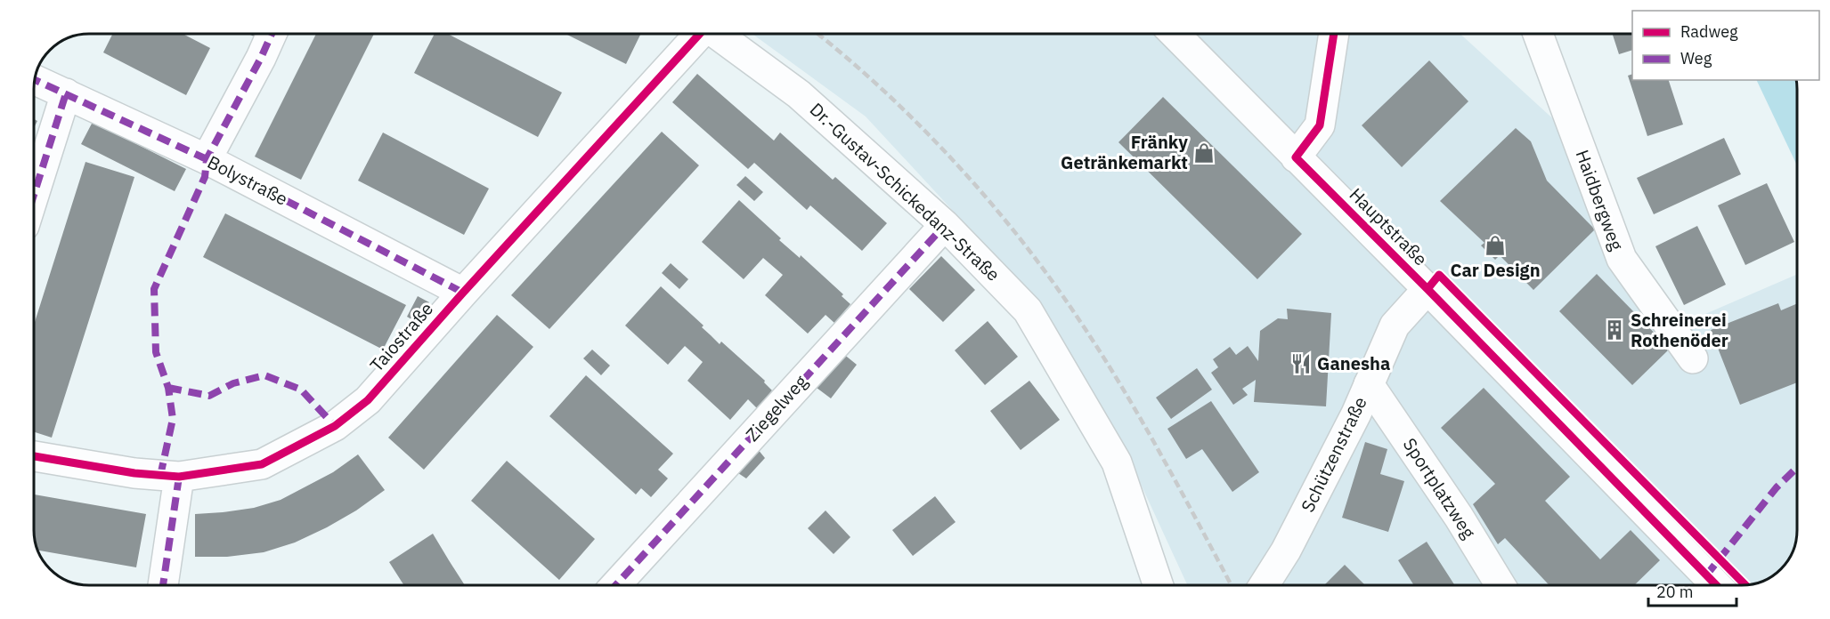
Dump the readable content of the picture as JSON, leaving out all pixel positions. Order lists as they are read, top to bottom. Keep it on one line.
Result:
{"streets":{"street":["Bolystraße","Dr.-Gustav-Schickedanz-Straße","Haidbergweg","Hauptstraße","Taiostraße","Ziegelweg","Schützenstraße","Sportplatzweg"]},"crossings":[["Bolystraße","Taiostraße"],["Dr.-Gustav-Schickedanz-Straße","Ziegelweg"],["Hauptstraße","Schützenstraße"],["Schützenstraße","Sportplatzweg"]],"places":{"shop":["Fränky Getränkemarkt","Car Design"],"building":["Schreinerei Rothenöder"],"restaurant":["Ganesha"]},"legend":["Radweg","Weg"],"scale_bar":"20 m"}
